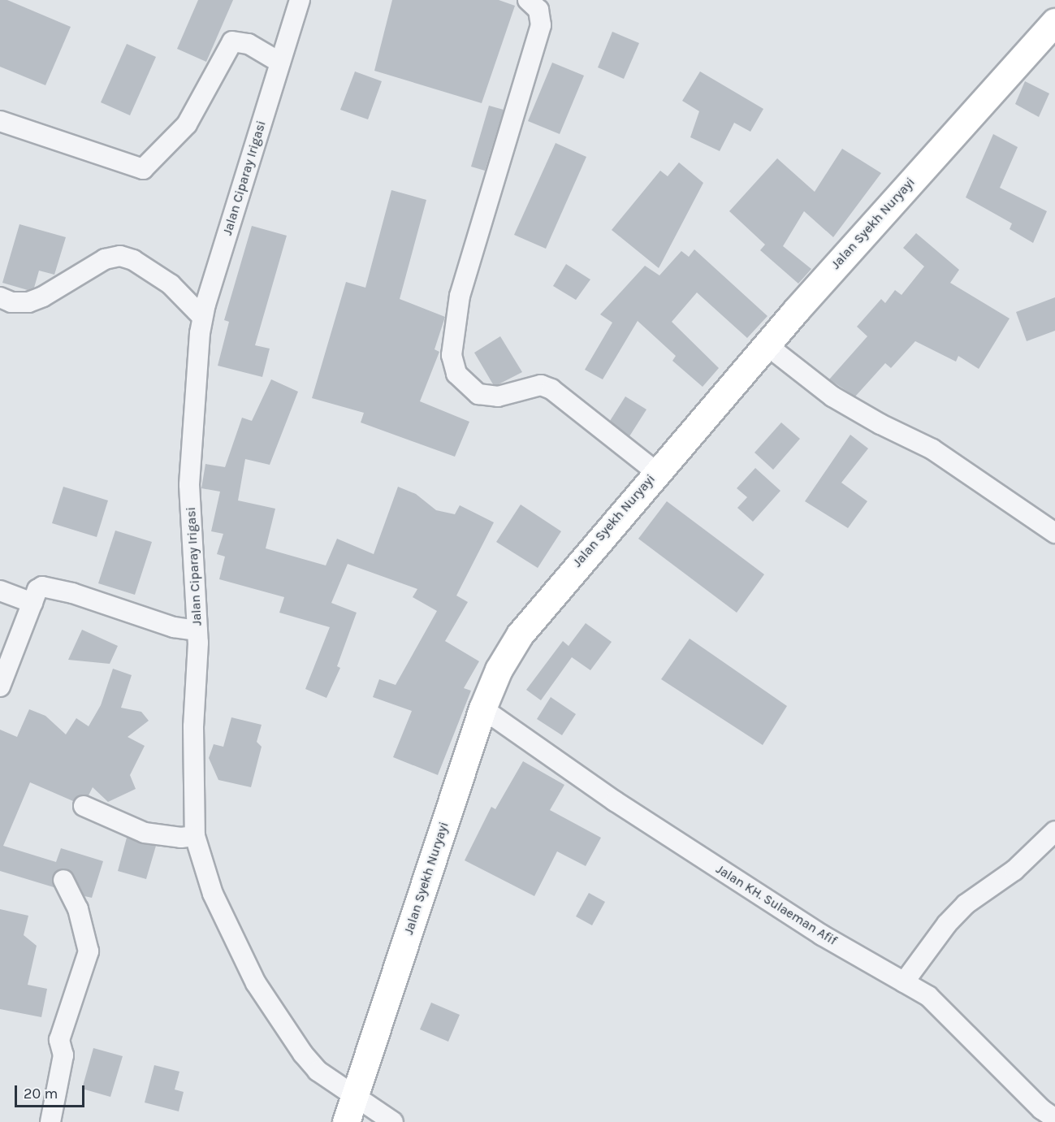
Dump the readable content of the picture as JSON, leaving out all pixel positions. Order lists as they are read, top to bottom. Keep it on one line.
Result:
{"streets":{"main road":["Jalan Syekh Nuryayi"],"street":["Jalan Ciparay Irigasi","Jalan KH. Sulaeman Afif"]},"crossings":[["Jalan Ciparay Irigasi","Jalan Syekh Nuryayi"],["Jalan Syekh Nuryayi","Jalan KH. Sulaeman Afif"]],"scale_bar":"20 m"}
